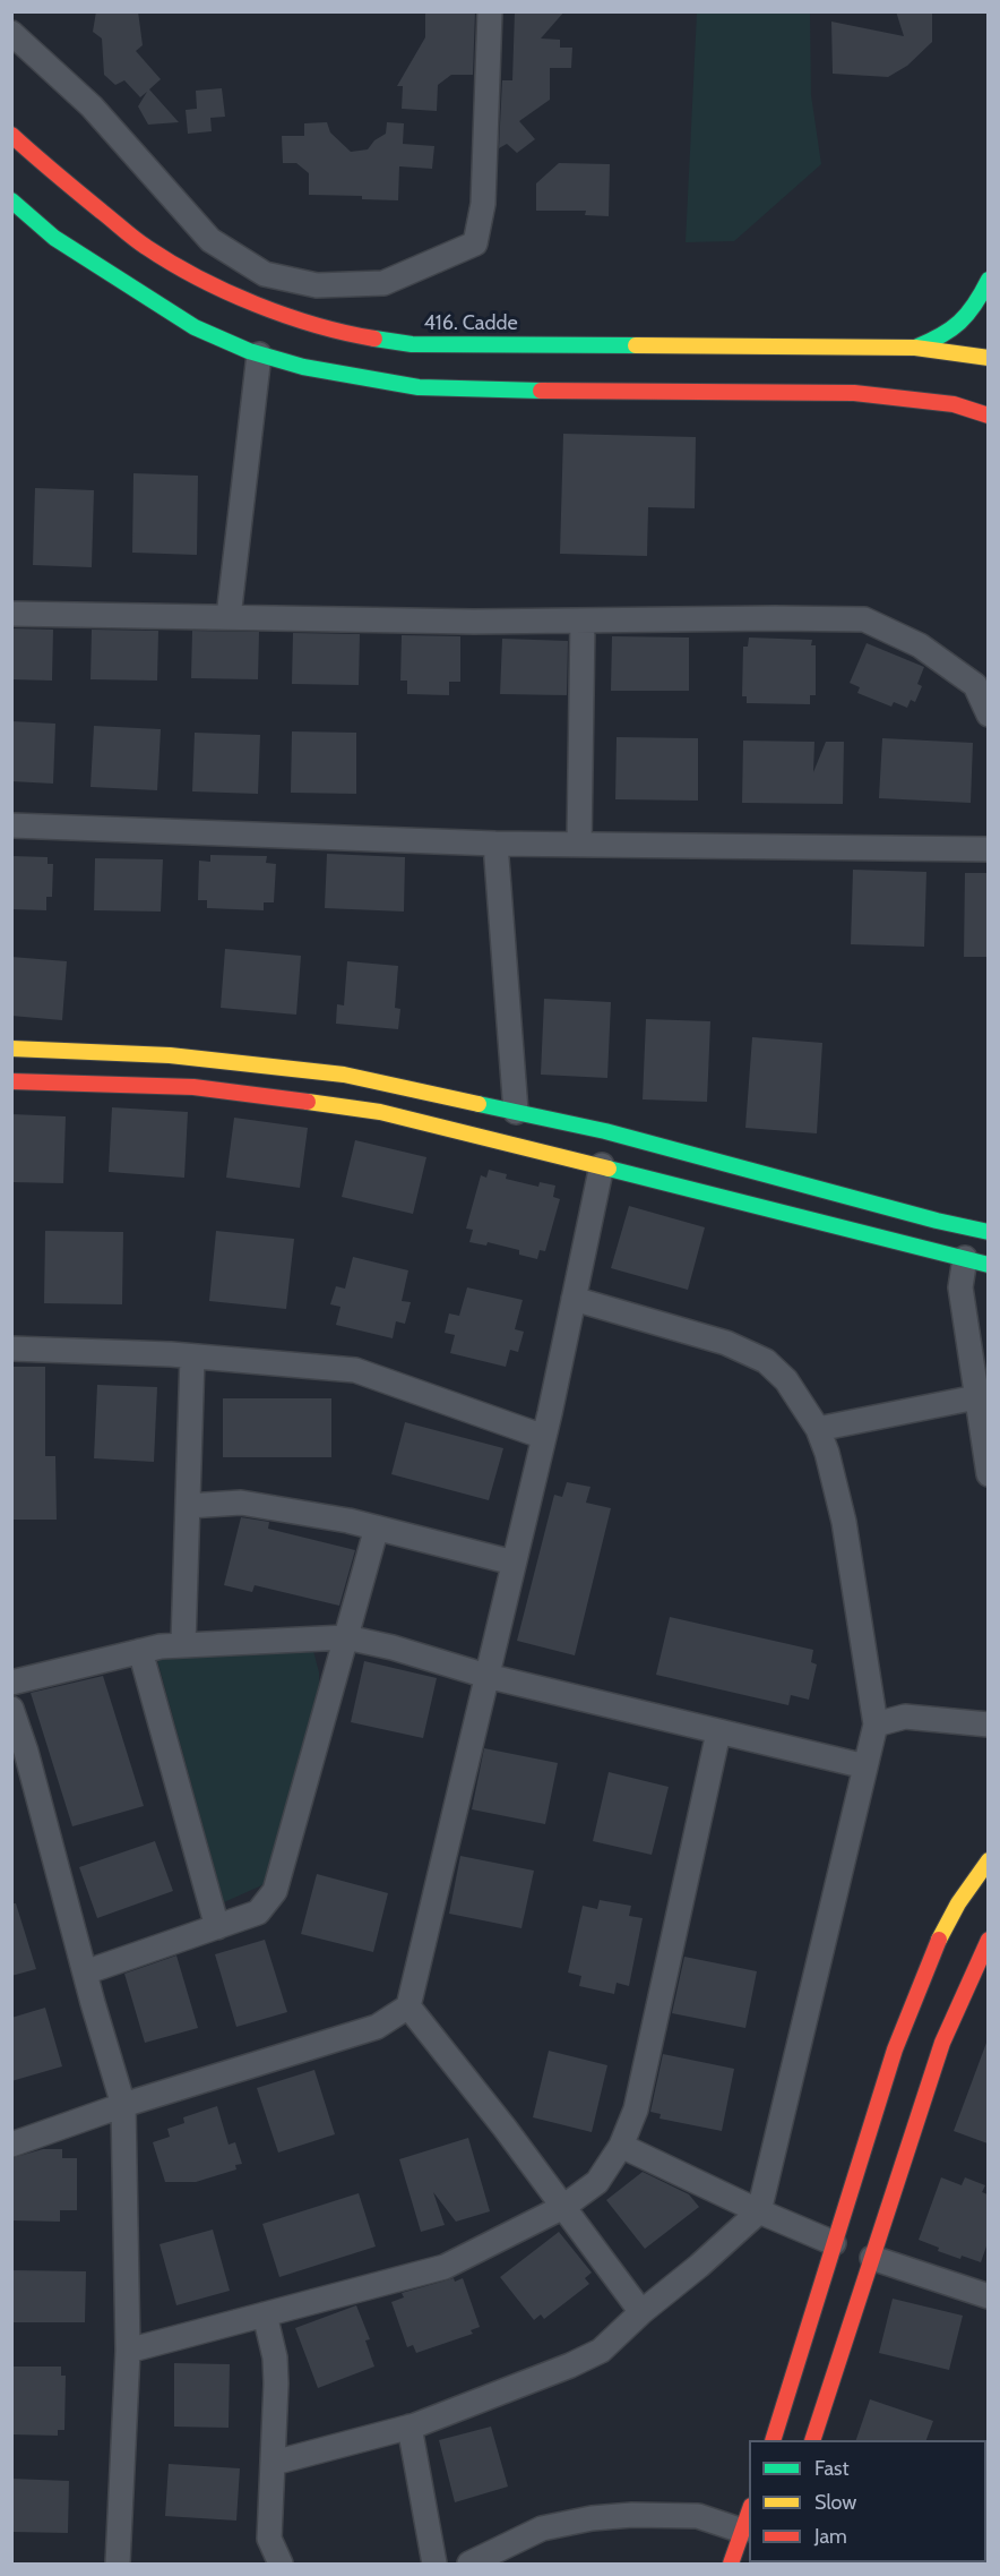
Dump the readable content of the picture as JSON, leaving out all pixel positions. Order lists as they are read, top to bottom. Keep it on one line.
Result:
{"streets":{"main road":["416. Cadde"]},"legend":["Fast","Slow","Jam"]}
